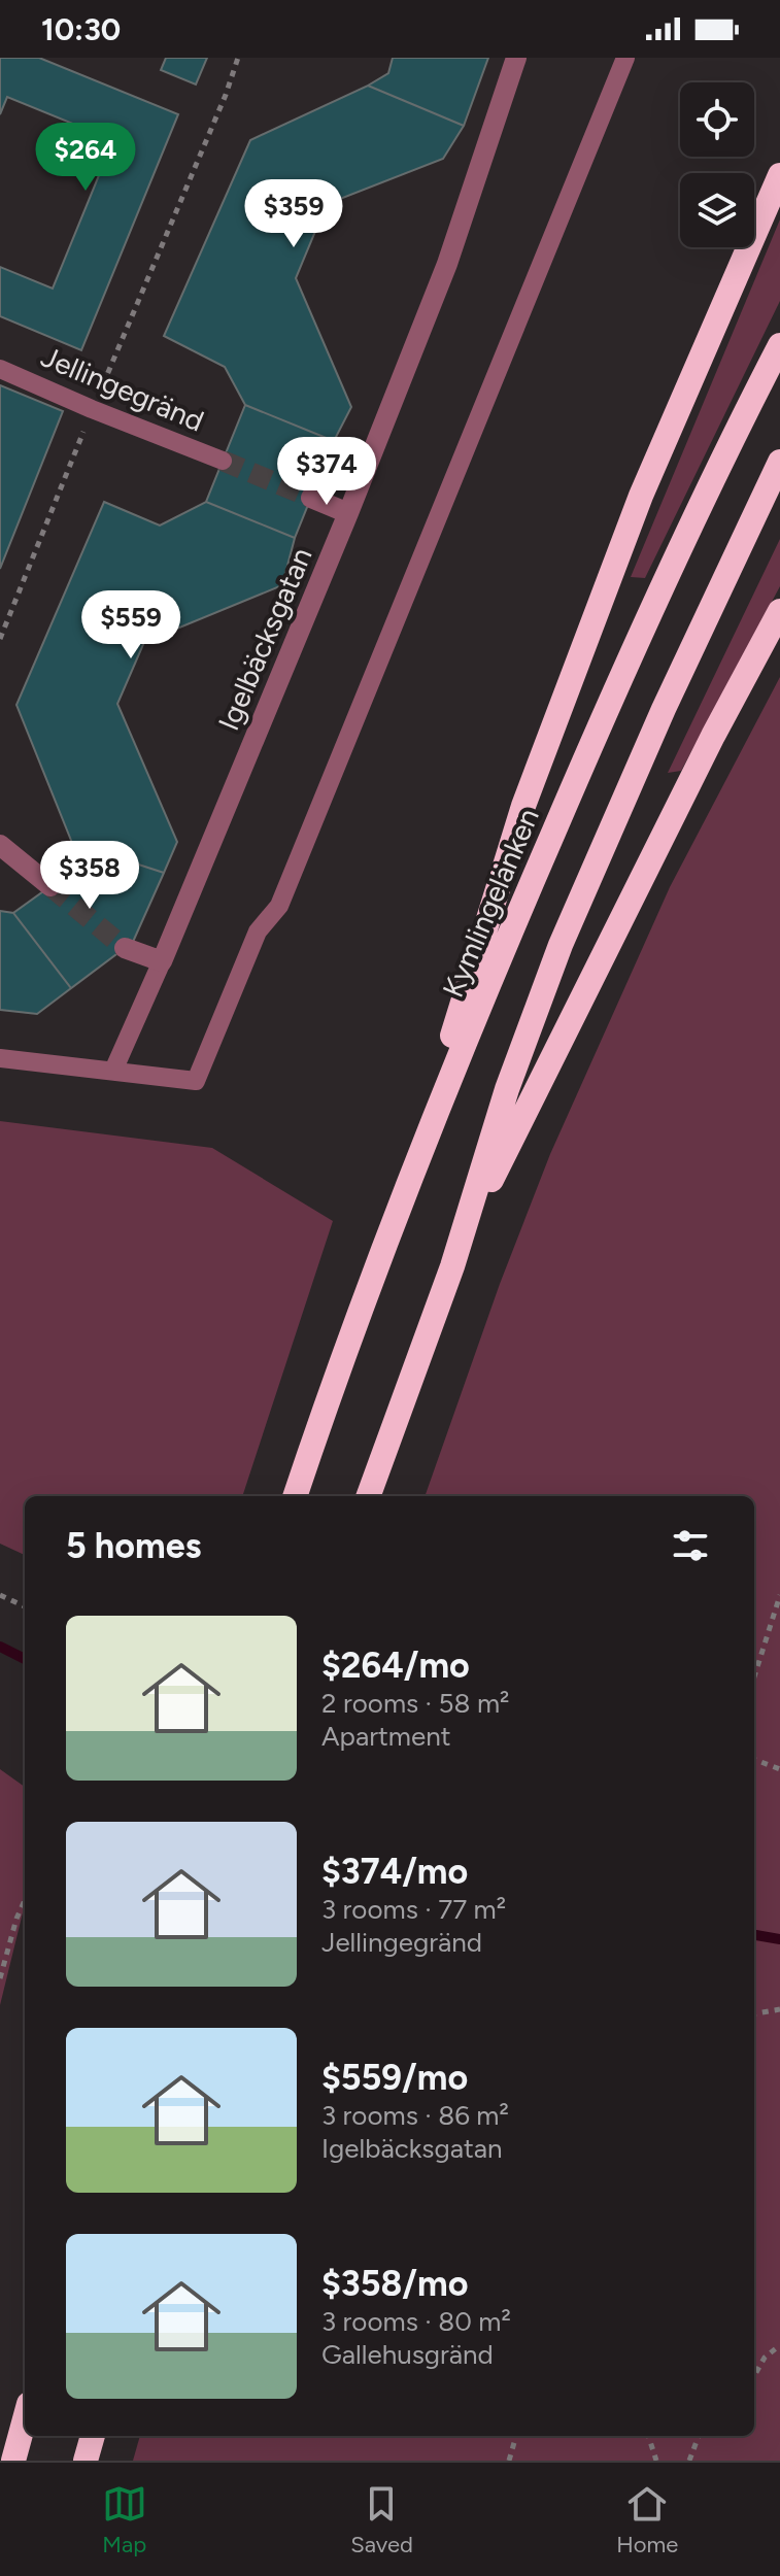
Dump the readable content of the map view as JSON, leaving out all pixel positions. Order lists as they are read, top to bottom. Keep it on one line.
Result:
{"streets":{"highway":["Kymlingelänken"],"street":["Igelbäcksgatan"],"lane":["Jellingegränd"]},"page":{"status":"10:30","price":["$264","$359","$374","$559","$358"],"heading":"5 homes","list":[{"name":"$264/mo","note":"2 rooms · 58 m² · Apartment"},{"name":"$374/mo","note":"3 rooms · 77 m² · Jellingegränd"},{"name":"$559/mo","note":"3 rooms · 86 m² · Igelbäcksgatan"},{"name":"$358/mo","note":"3 rooms · 80 m² · Gallehusgränd"}],"tabs":["Map","Saved","Home"]}}
